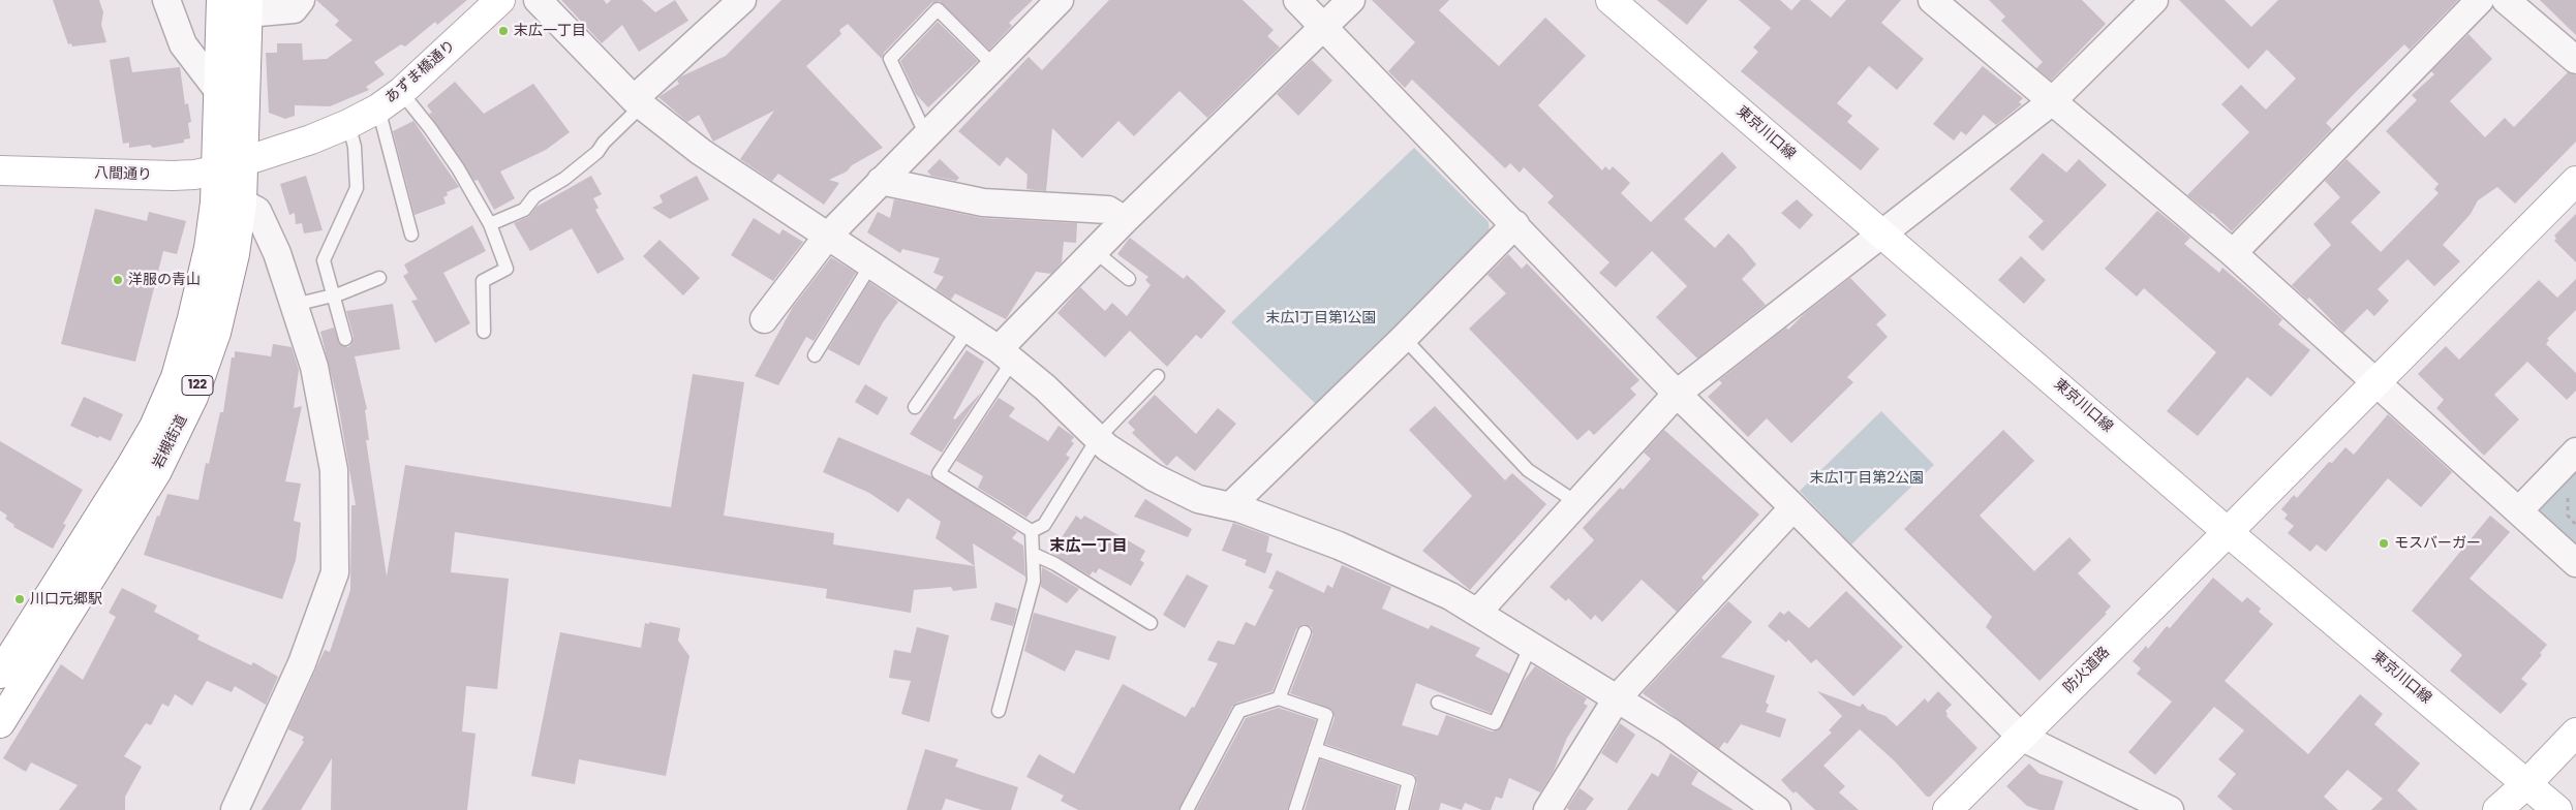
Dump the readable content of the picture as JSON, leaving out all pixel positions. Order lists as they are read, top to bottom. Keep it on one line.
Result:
{"streets":{"main road":["あずま橋通り","東京川口線","八間通り","122","岩槻街道","防火道路"]},"crossings":[["あずま橋通り","八間通り"],["あずま橋通り","岩槻街道"],["東京川口線","防火道路"],["八間通り","岩槻街道"]],"districts":["末広一丁目"],"parks":["末広1丁目第1公園","末広1丁目第2公園"],"places":["末広一丁目","洋服の青山","モスバーガー","川口元郷駅"]}
